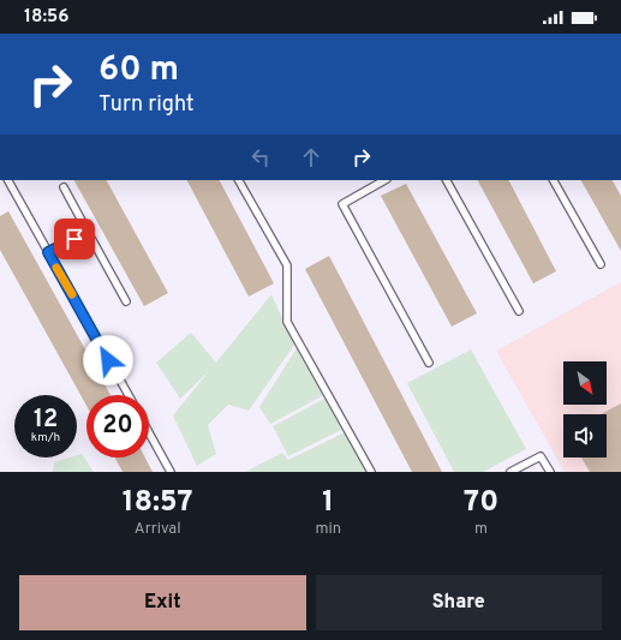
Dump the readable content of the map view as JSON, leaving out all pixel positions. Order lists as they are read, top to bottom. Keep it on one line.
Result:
{"north":"bottom right","page":{"status":"18:56","turn":["60 m","Turn right"],"speed":"12 km/h","limit":"20","eta":["18:57","Arrival","1","min","70","m"],"buttons":["Exit","Share"]}}
